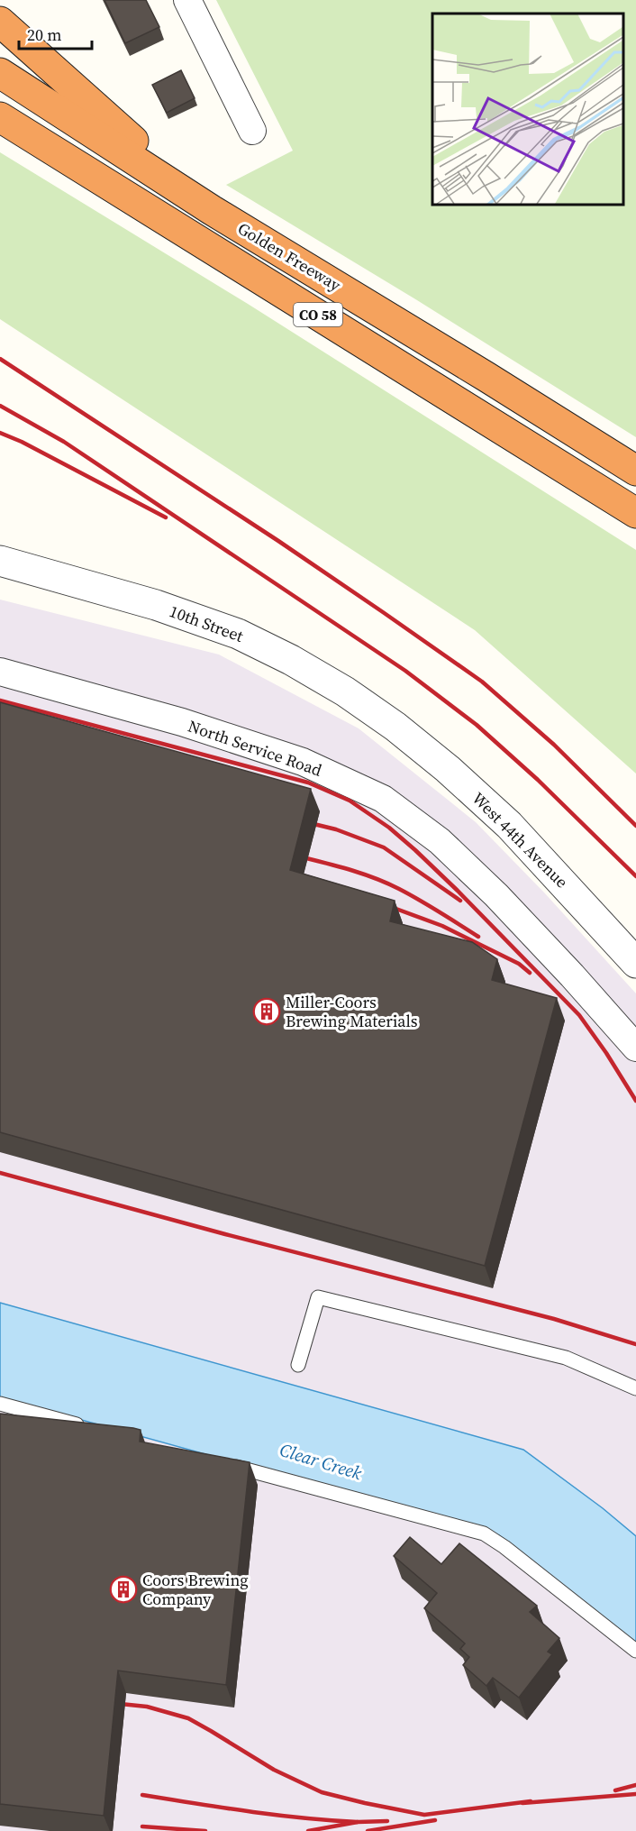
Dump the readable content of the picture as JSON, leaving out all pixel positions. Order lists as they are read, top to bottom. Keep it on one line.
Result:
{"streets":{"highway":["Golden Freeway","CO 58"],"street":["10th Street","North Service Road","West 44th Avenue"]},"crossings":[["10th Street","West 44th Avenue"]],"water":["Clear Creek"],"places":{"building":["Miller-Coors Brewing Materials","Coors Brewing Company"]},"scale_bar":"20 m"}
